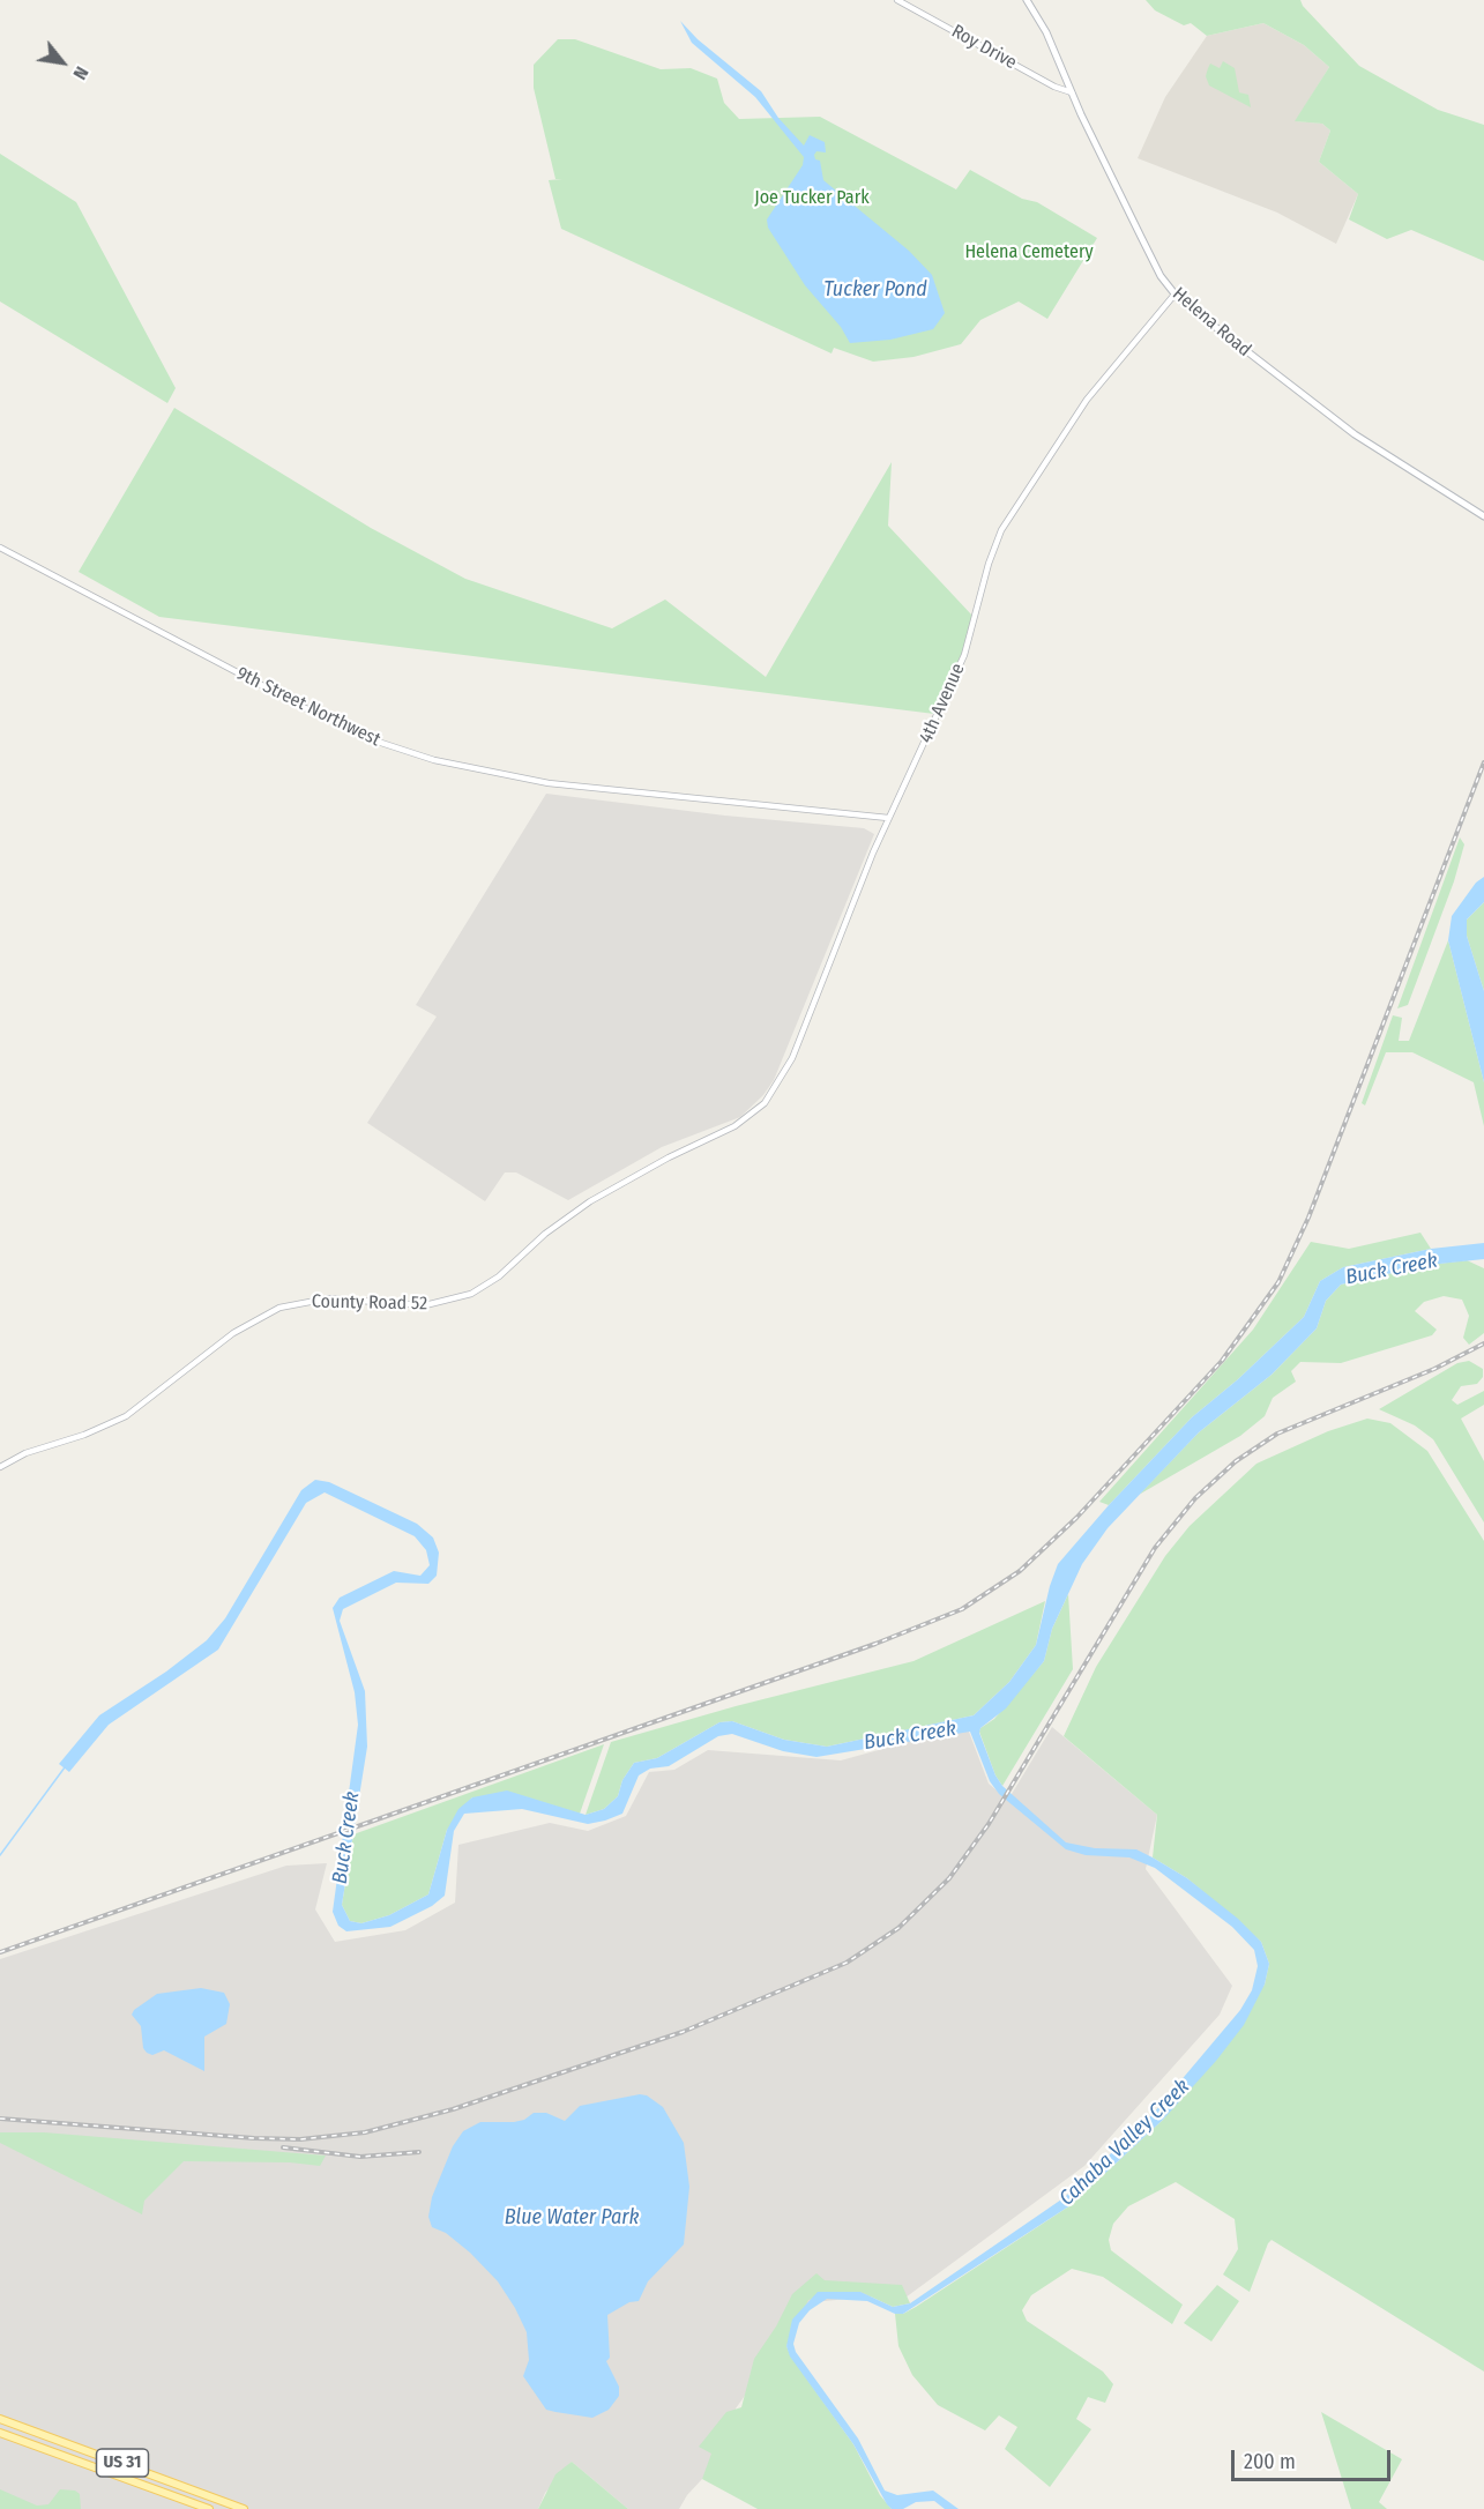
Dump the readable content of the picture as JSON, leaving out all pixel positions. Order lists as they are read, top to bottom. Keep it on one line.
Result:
{"streets":{"main road":["Helena Road","US 31"],"street":["Roy Drive","4th Avenue","9th Street Northwest","County Road 52"]},"crossings":[["Roy Drive","Helena Road"],["Helena Road","4th Avenue"],["4th Avenue","9th Street Northwest"],["4th Avenue","County Road 52"]],"water":["Tucker Pond","Buck Creek","Cahaba Valley Creek","Blue Water Park"],"parks":["Joe Tucker Park","Helena Cemetery"],"scale_bar":"200 m","north":"bottom right"}
